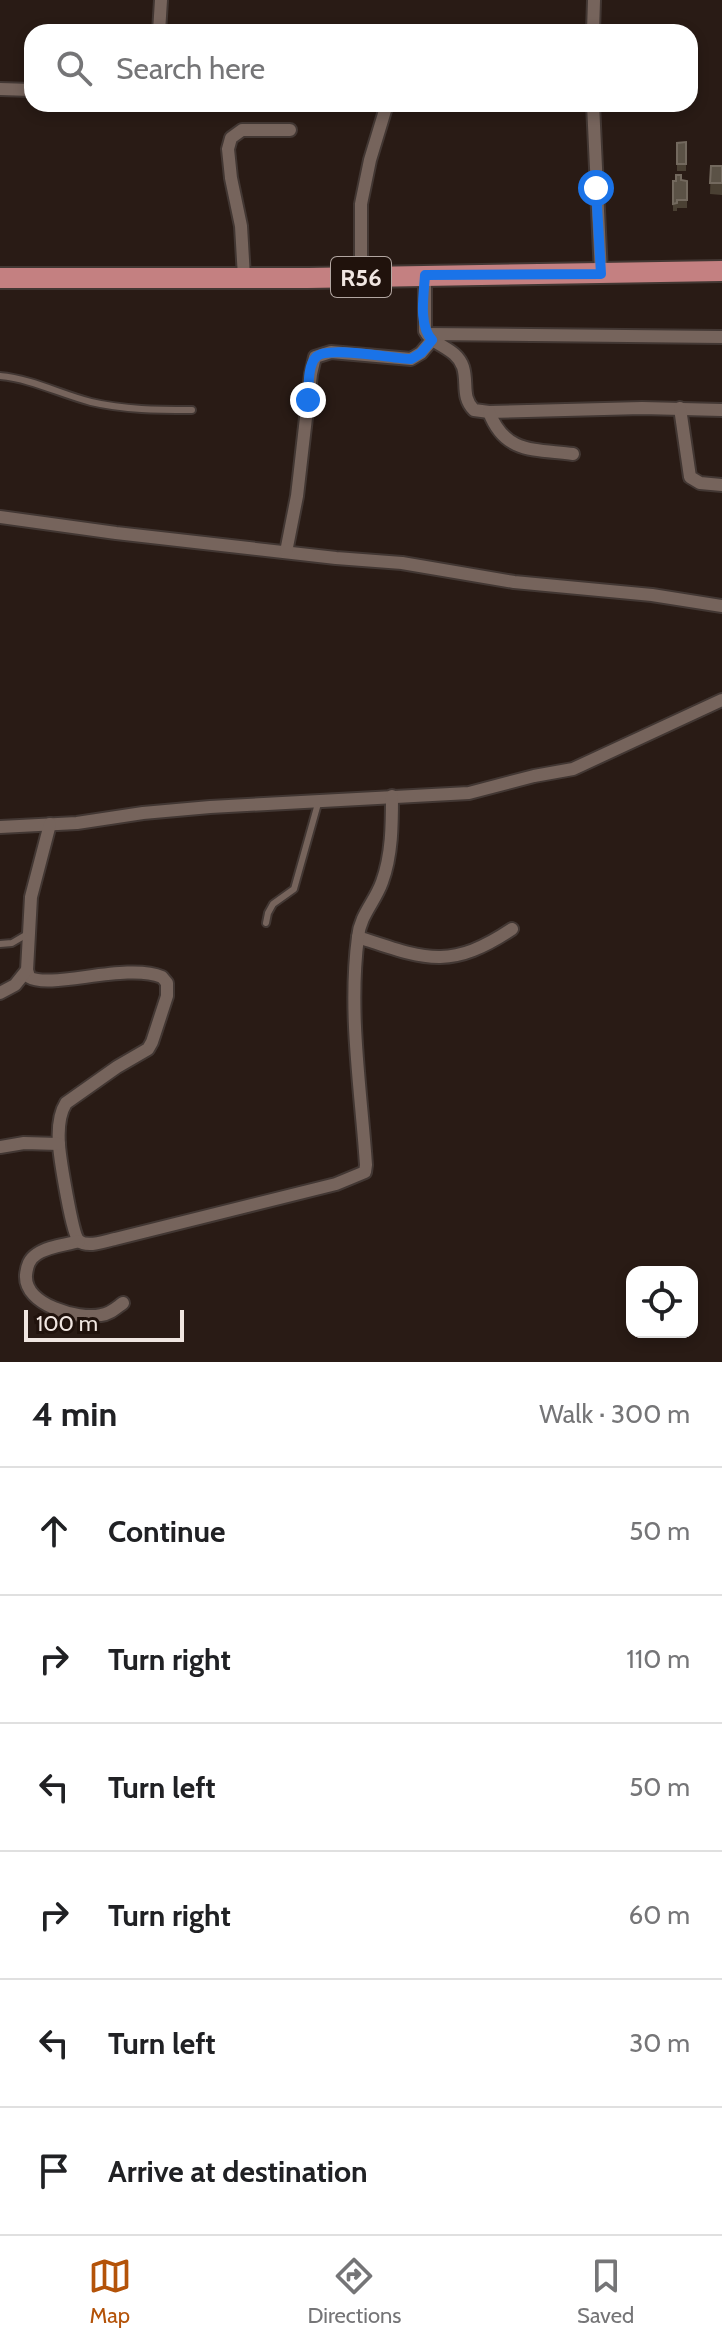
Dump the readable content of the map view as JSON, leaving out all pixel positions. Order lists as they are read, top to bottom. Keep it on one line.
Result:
{"streets":{"main road":["R56"]},"scale_bar":"100 m","page":{"search":"Search here","scale":"100 m","heading":["4 min","Walk · 300 m"],"list":[["Continue","50 m"],["Turn right","110 m"],["Turn left","50 m"],["Turn right","60 m"],["Turn left","30 m"],"Arrive at destination"],"nav":["Map","Directions","Saved"]}}
